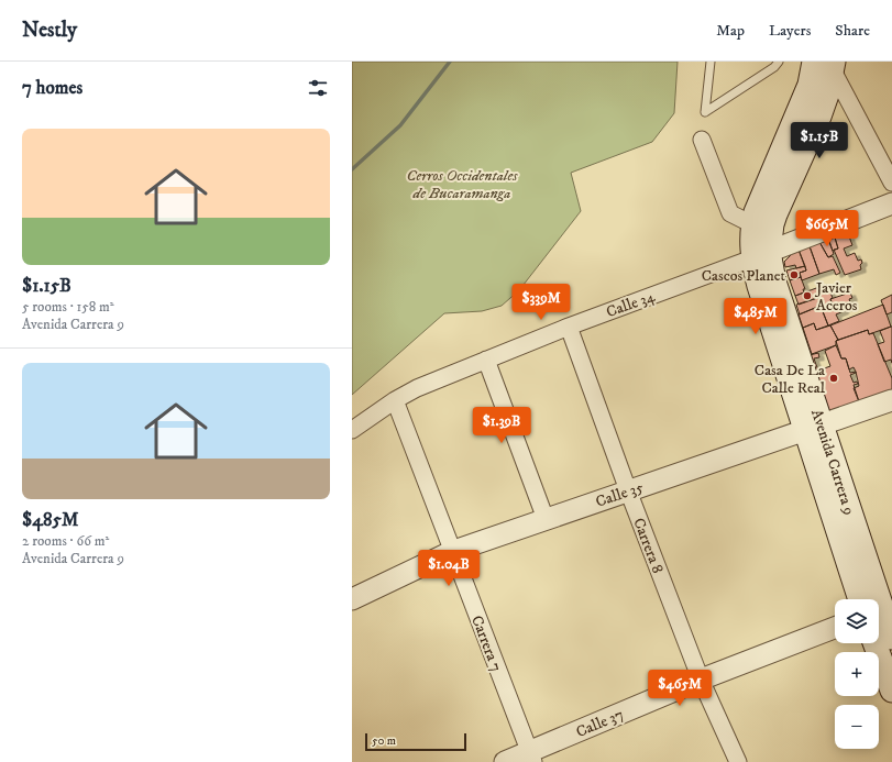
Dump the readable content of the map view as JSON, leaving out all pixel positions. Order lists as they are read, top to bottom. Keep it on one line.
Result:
{"streets":{"main road":["Avenida Carrera 9"],"street":["Calle 34","Calle 35","Carrera 8","Carrera 7","Calle 37"]},"crossings":[["Calle 34","Avenida Carrera 9"],["Calle 34","Carrera 8"],["Calle 34","Carrera 7"],["Avenida Carrera 9","Calle 35"],["Calle 35","Carrera 8"],["Calle 35","Carrera 7"],["Carrera 8","Calle 37"],["Carrera 7","Calle 37"]],"parks":["Cerros Occidentales de Bucaramanga"],"places":["Cascos Planet","Javier Aceros","Casa De La Calle Real"],"scale_bar":"50 m","page":{"header":"Nestly","nav":["Map","Layers","Share"],"heading":"7 homes","list":[{"name":"$1.15B","note":"5 rooms · 158 m² · Avenida Carrera 9"},{"name":"$485M","note":"2 rooms · 66 m² · Avenida Carrera 9"}],"price":["$1.15B","$665M","$339M","$485M","$1.39B","$1.04B","$465M"],"map_buttons":["+","−"],"scale":"50 m"}}
